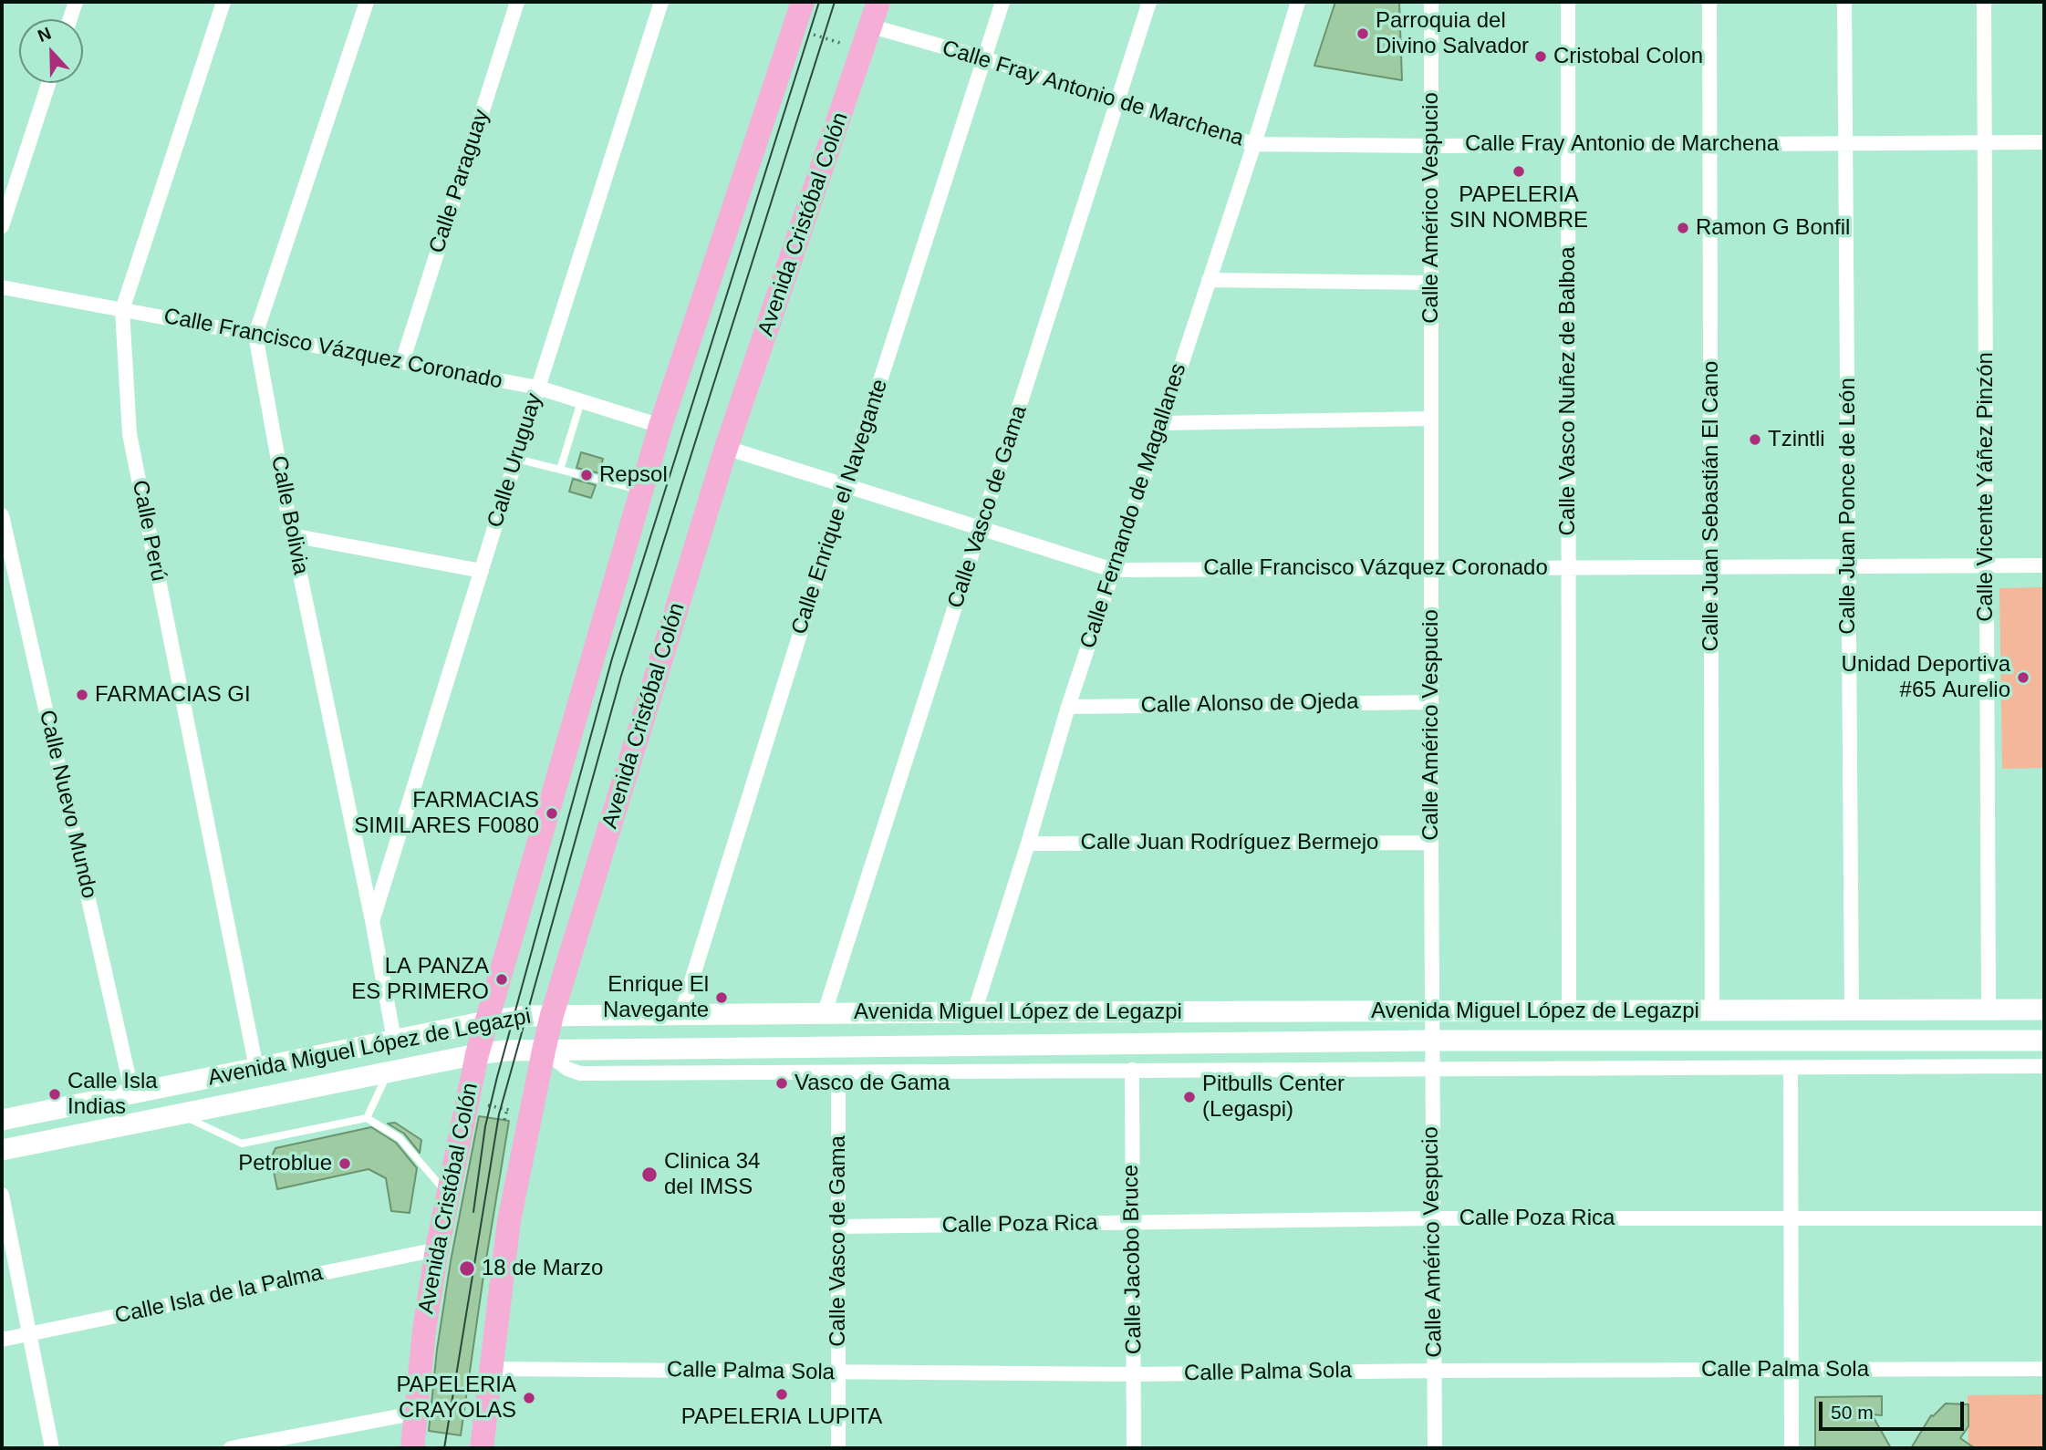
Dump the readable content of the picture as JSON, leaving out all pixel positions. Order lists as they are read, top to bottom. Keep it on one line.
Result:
{"streets":{"main road":["Avenida Cristóbal Colón","Avenida Miguel López de Legazpi"],"street":["Calle Fray Antonio de Marchena","Calle Paraguay","Calle Américo Vespucio","Calle Francisco Vázquez Coronado","Calle Vasco Nuñez de Balboa","Calle Uruguay","Calle Vicente Yáñez Pinzón","Calle Fernando de Magallanes","Calle Juan Sebastián El Cano","Calle Juan Ponce de León","Calle Enrique el Navegante","Calle Vasco de Gama","Calle Bolivia","Calle Perú","Calle Alonso de Ojeda","Calle Nuevo Mundo","Calle Juan Rodríguez Bermejo","Calle Poza Rica","Calle Jacobo Bruce","Calle Isla de la Palma","Calle Palma Sola"]},"crossings":[["Calle Fray Antonio de Marchena","Calle Américo Vespucio"],["Calle Fray Antonio de Marchena","Avenida Cristóbal Colón"],["Calle Fray Antonio de Marchena","Calle Vasco Nuñez de Balboa"],["Calle Fray Antonio de Marchena","Calle Vicente Yáñez Pinzón"],["Calle Fray Antonio de Marchena","Calle Fernando de Magallanes"],["Calle Fray Antonio de Marchena","Calle Juan Sebastián El Cano"],["Calle Fray Antonio de Marchena","Calle Juan Ponce de León"],["Calle Fray Antonio de Marchena","Calle Enrique el Navegante"],["Calle Fray Antonio de Marchena","Calle Vasco de Gama"],["Calle Paraguay","Calle Francisco Vázquez Coronado"],["Calle Américo Vespucio","Calle Francisco Vázquez Coronado"],["Calle Américo Vespucio","Calle Alonso de Ojeda"],["Calle Américo Vespucio","Calle Juan Rodríguez Bermejo"],["Calle Américo Vespucio","Avenida Miguel López de Legazpi"],["Calle Américo Vespucio","Calle Poza Rica"],["Calle Américo Vespucio","Calle Palma Sola"],["Avenida Cristóbal Colón","Calle Francisco Vázquez Coronado"],["Avenida Cristóbal Colón","Avenida Miguel López de Legazpi"],["Avenida Cristóbal Colón","Calle Isla de la Palma"],["Avenida Cristóbal Colón","Calle Palma Sola"],["Calle Francisco Vázquez Coronado","Calle Vasco Nuñez de Balboa"],["Calle Francisco Vázquez Coronado","Calle Uruguay"],["Calle Francisco Vázquez Coronado","Calle Vicente Yáñez Pinzón"],["Calle Francisco Vázquez Coronado","Calle Fernando de Magallanes"],["Calle Francisco Vázquez Coronado","Calle Juan Sebastián El Cano"],["Calle Francisco Vázquez Coronado","Calle Juan Ponce de León"],["Calle Francisco Vázquez Coronado","Calle Enrique el Navegante"],["Calle Francisco Vázquez Coronado","Calle Vasco de Gama"],["Calle Francisco Vázquez Coronado","Calle Bolivia"],["Calle Francisco Vázquez Coronado","Calle Perú"],["Calle Vasco Nuñez de Balboa","Avenida Miguel López de Legazpi"],["Calle Uruguay","Calle Bolivia"],["Calle Vicente Yáñez Pinzón","Avenida Miguel López de Legazpi"],["Calle Fernando de Magallanes","Calle Alonso de Ojeda"],["Calle Fernando de Magallanes","Calle Juan Rodríguez Bermejo"],["Calle Fernando de Magallanes","Avenida Miguel López de Legazpi"],["Calle Juan Sebastián El Cano","Avenida Miguel López de Legazpi"],["Calle Juan Ponce de León","Avenida Miguel López de Legazpi"],["Calle Enrique el Navegante","Avenida Miguel López de Legazpi"],["Calle Vasco de Gama","Avenida Miguel López de Legazpi"],["Calle Vasco de Gama","Calle Poza Rica"],["Calle Vasco de Gama","Calle Palma Sola"],["Calle Bolivia","Avenida Miguel López de Legazpi"],["Calle Perú","Avenida Miguel López de Legazpi"],["Calle Nuevo Mundo","Avenida Miguel López de Legazpi"],["Avenida Miguel López de Legazpi","Calle Jacobo Bruce"],["Calle Poza Rica","Calle Jacobo Bruce"],["Calle Jacobo Bruce","Calle Palma Sola"]],"places":["Parroquia del Divino Salvador","Cristobal Colon","PAPELERIA SIN NOMBRE","Ramon G Bonfil","Tzintli","Repsol","Unidad Deportiva #65 Aurelio","FARMACIAS GI","FARMACIAS SIMILARES F0080","LA PANZA ES PRIMERO","Enrique El Navegante","Vasco de Gama","Calle Isla Indias","Pitbulls Center (Legaspi)","Petroblue","Clinica 34 del IMSS","18 de Marzo","PAPELERIA LUPITA","PAPELERIA CRAYOLAS"],"scale_bar":"50 m","north":"top"}
